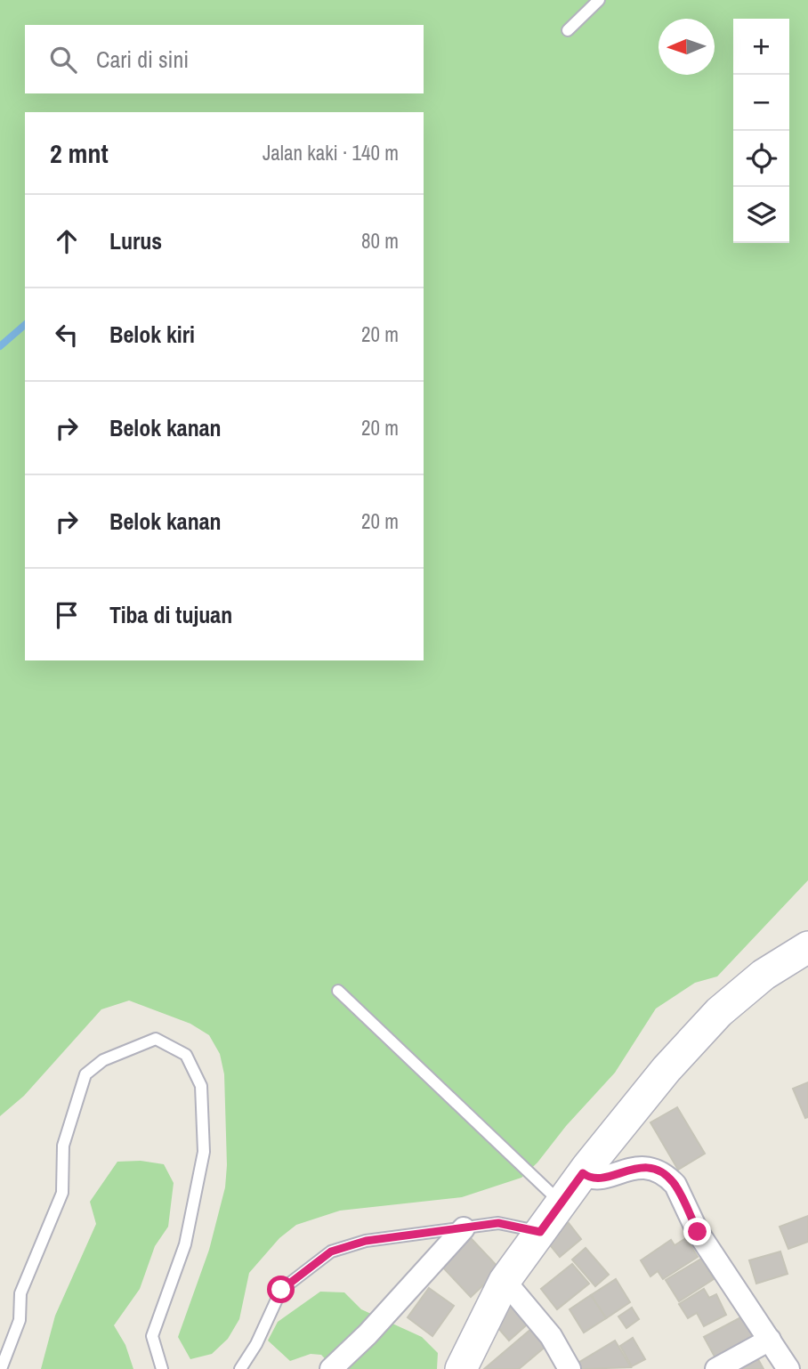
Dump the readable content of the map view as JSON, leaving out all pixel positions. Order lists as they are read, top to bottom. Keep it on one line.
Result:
{"north":"left","page":{"map_buttons":["+","−"],"search":"Cari di sini","heading":["2 mnt","Jalan kaki · 140 m"],"list":[["Lurus","80 m"],["Belok kiri","20 m"],["Belok kanan","20 m"],["Belok kanan","20 m"],"Tiba di tujuan"]}}
